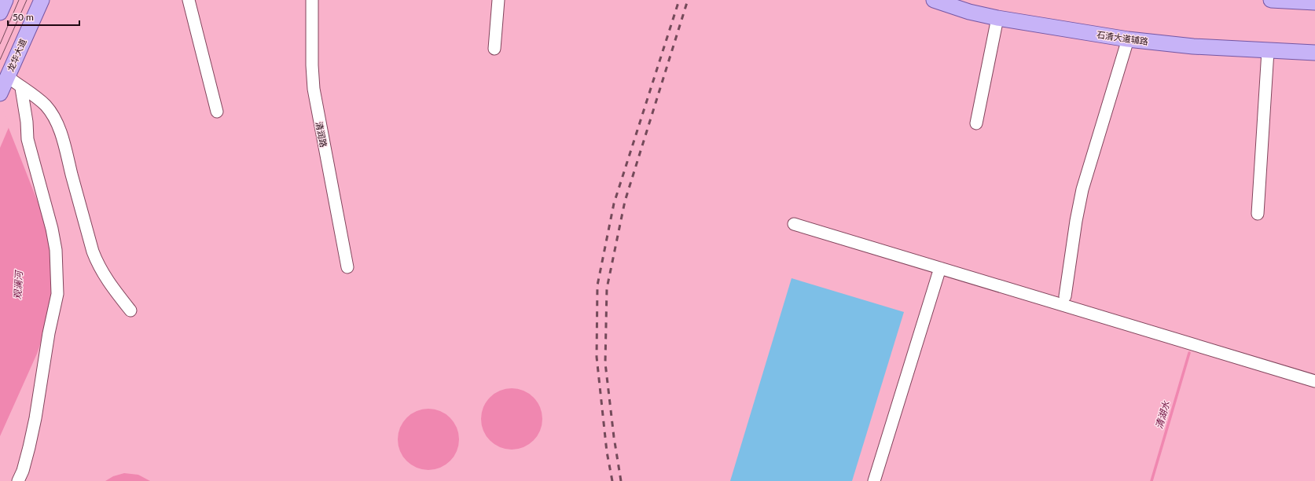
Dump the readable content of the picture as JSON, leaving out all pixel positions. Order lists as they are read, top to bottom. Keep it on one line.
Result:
{"streets":{"main road":["石清大道辅路","龙华大道"],"street":["清润路"]},"water":["观澜河","清湖水"],"scale_bar":"50 m"}
